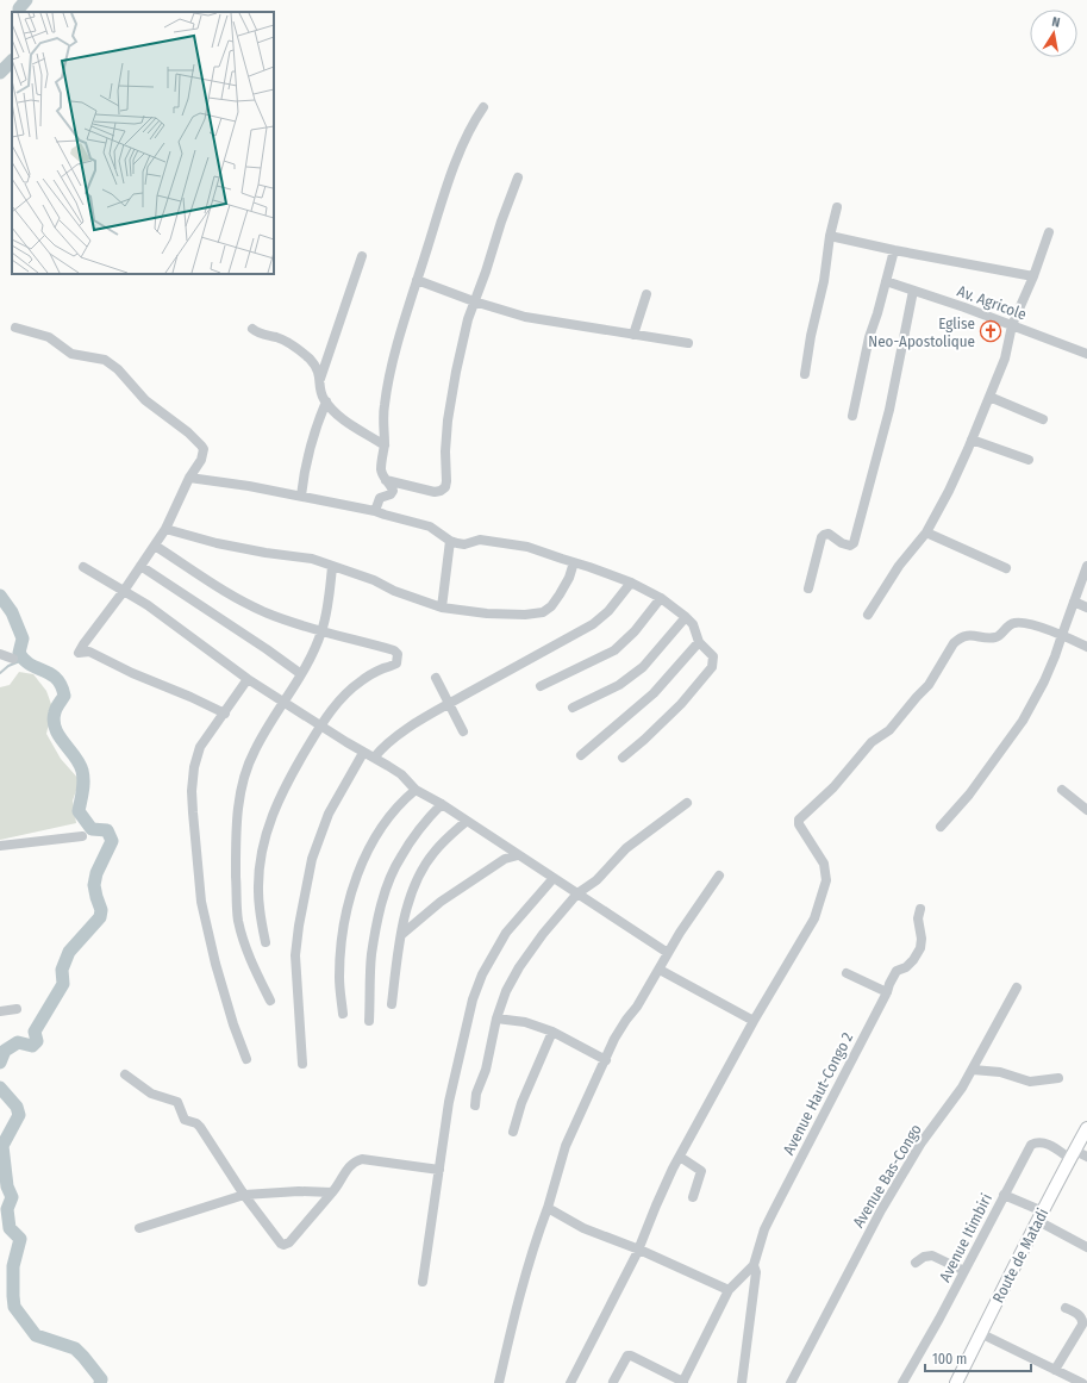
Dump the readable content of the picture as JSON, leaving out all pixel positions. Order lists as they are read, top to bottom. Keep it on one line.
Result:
{"streets":{"main road":["Route de Matadi"],"street":["Av. Agricole","Avenue Haut-Congo 2","Avenue Bas-Congo","Avenue Itimbiri"]},"crossings":[["Avenue Itimbiri","Route de Matadi"]],"places":{"church":["Eglise Neo-Apostolique"]},"scale_bar":"100 m","north":"top"}
